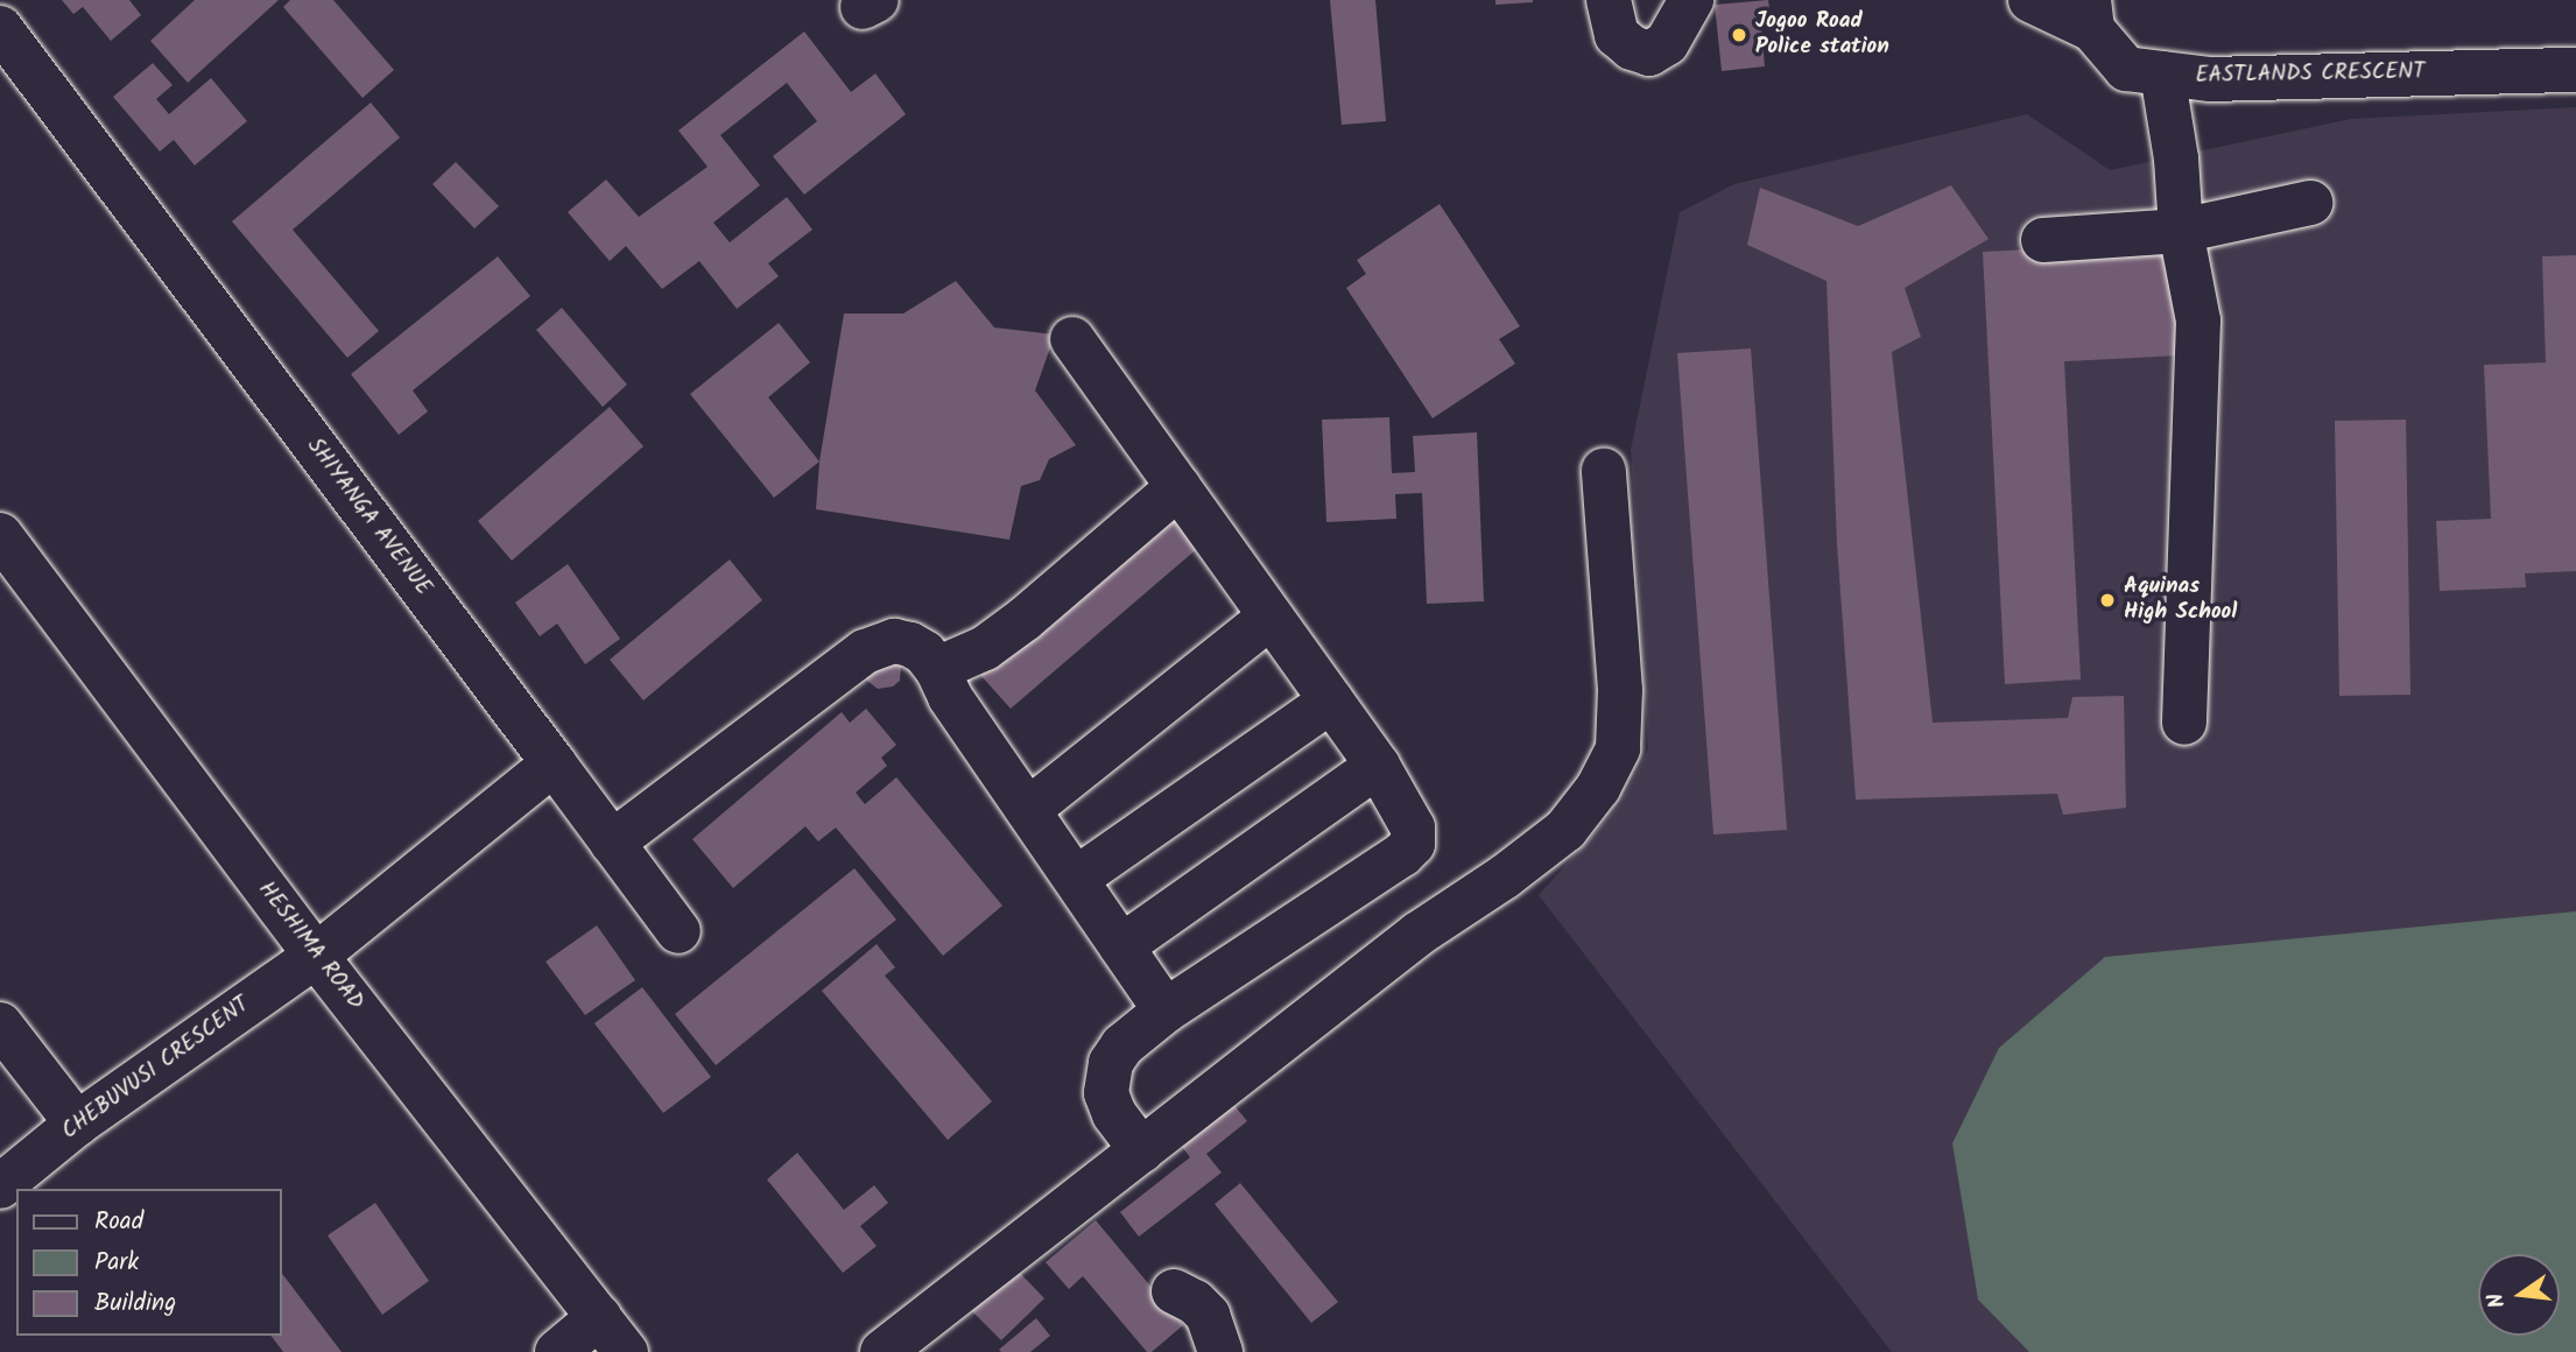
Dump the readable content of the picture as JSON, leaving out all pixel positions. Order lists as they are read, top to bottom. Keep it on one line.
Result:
{"streets":{"street":["EASTLANDS CRESCENT","SHIYANGA AVENUE","HESHIMA ROAD","CHEBUVUSI CRESCENT"]},"crossings":[["HESHIMA ROAD","CHEBUVUSI CRESCENT"]],"places":["Jogoo Road Police station","Aquinas High School"],"legend":["Road","Park","Building"],"north":"left"}
